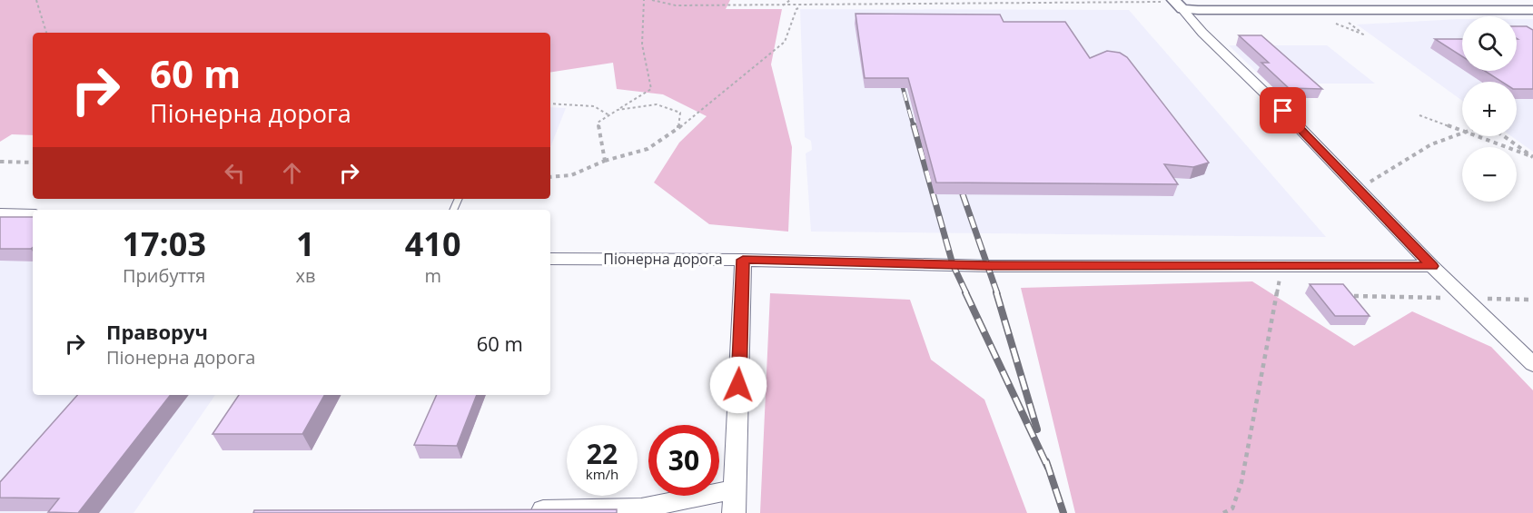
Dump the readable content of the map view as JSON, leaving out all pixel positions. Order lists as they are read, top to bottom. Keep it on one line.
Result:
{"streets":{"street":["Піонерна дорога"]},"page":{"map_buttons":["+","−"],"turn":["60 m","Піонерна дорога"],"eta":["17:03","Прибуття","1","хв","410","m"],"list":[{"name":"Праворуч","note":"Піонерна дорога","value":"60 m"}],"speed":"22 km/h","limit":"30"}}
